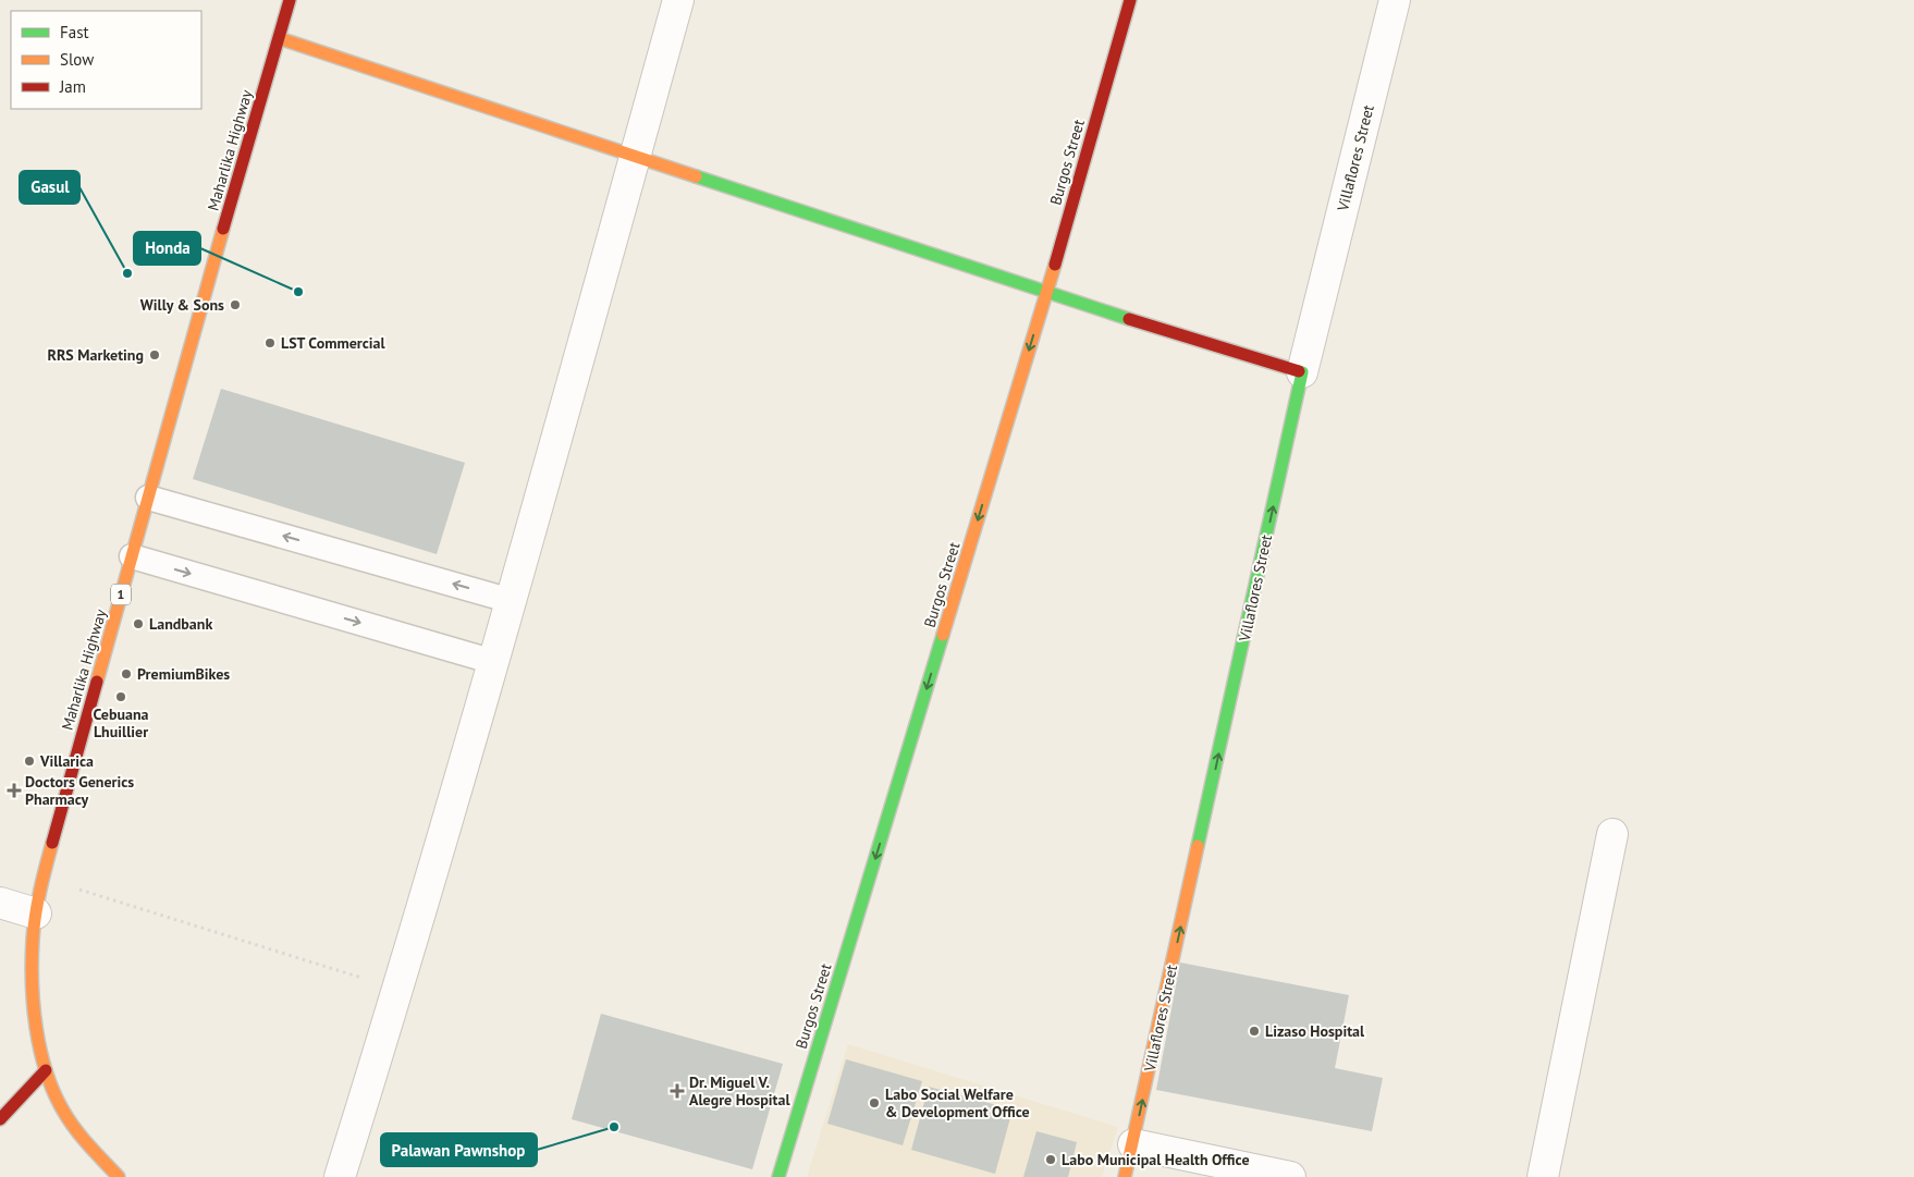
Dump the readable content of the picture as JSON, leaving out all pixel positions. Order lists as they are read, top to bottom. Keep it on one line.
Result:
{"streets":{"street":["Maharlika Highway","Villaflores Street","Burgos Street","1"]},"one_way":["Villaflores Street","Burgos Street"],"places":{"other":["Gasul","Honda","Willy & Sons","LST Commercial","RRS Marketing","Landbank","PremiumBikes","Cebuana Lhuillier","Villarica","Lizaso Hospital","Labo Social Welfare & Development Office","Palawan Pawnshop","Labo Municipal Health Office"],"health":["Doctors Generics Pharmacy","Dr. Miguel V. Alegre Hospital"]},"legend":["Fast","Slow","Jam"]}
